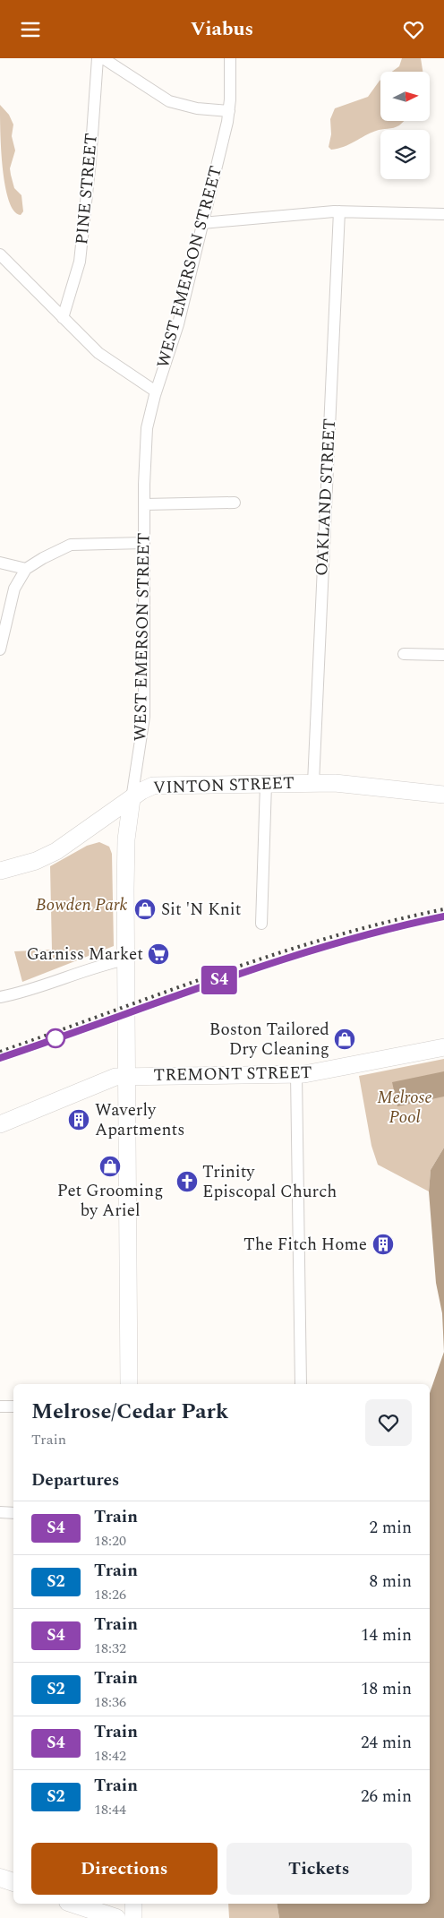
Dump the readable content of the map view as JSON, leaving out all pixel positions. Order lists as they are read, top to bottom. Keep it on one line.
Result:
{"streets":{"street":["PINE STREET","WEST EMERSON STREET","OAKLAND STREET","VINTON STREET","TREMONT STREET"]},"crossings":[["WEST EMERSON STREET","VINTON STREET"],["WEST EMERSON STREET","TREMONT STREET"],["OAKLAND STREET","VINTON STREET"]],"parks":["Bowden Park","Melrose Pool"],"places":{"shop":["Sit 'N Knit","Boston Tailored Dry Cleaning","Pet Grooming by Ariel"],"supermarket":["Garniss Market"],"building":["Waverly Apartments","The Fitch Home"],"church":["Trinity Episcopal Church"]},"north":"right","page":{"header":"Viabus","on_map":"S4","heading":[["Melrose/Cedar Park","Train"],"Departures"],"list":[{"mark":"S4","name":"Train","note":"18:20","value":"2 min"},{"mark":"S2","name":"Train","note":"18:26","value":"8 min"},{"mark":"S4","name":"Train","note":"18:32","value":"14 min"},{"mark":"S2","name":"Train","note":"18:36","value":"18 min"},{"mark":"S4","name":"Train","note":"18:42","value":"24 min"},{"mark":"S2","name":"Train","note":"18:44","value":"26 min"}],"buttons":["Directions","Tickets"]}}
